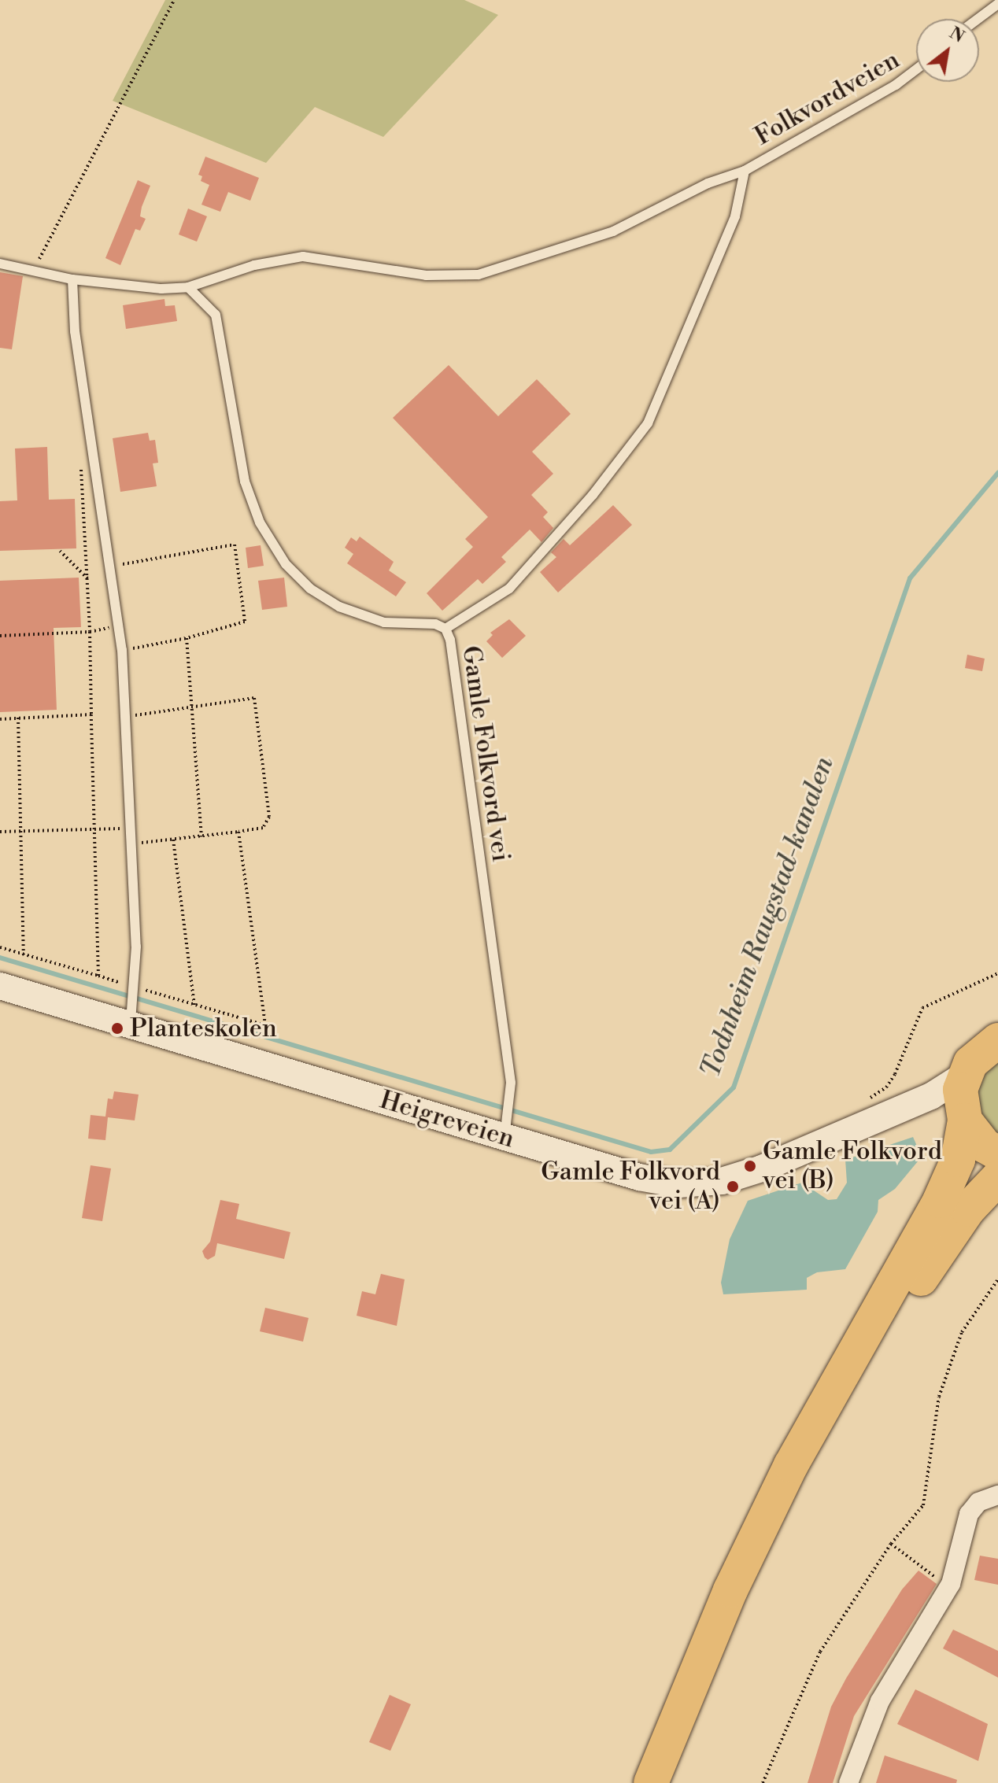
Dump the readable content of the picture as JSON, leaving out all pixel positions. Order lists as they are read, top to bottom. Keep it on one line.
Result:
{"streets":{"main road":["Heigreveien"],"lane":["Folkvordveien","Gamle Folkvord vei"]},"crossings":[["Gamle Folkvord vei","Heigreveien"]],"water":["Todnheim Raugstad-kanalen"],"places":["Planteskolen","Gamle Folkvord vei (B)","Gamle Folkvord vei (A)"],"north":"top right"}
